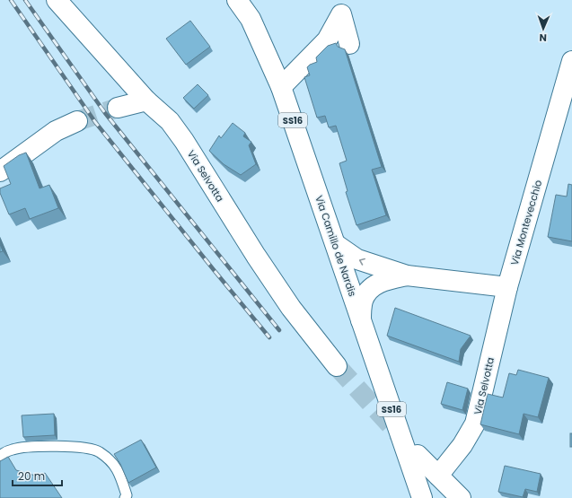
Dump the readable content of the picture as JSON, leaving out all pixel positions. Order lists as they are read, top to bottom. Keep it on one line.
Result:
{"streets":{"street":["SS16","Via Selvotta","Via Montevecchio","Via Camillo de Nardis"]},"crossings":[["Via Selvotta","Via Montevecchio"]],"scale_bar":"20 m","north":"bottom"}
